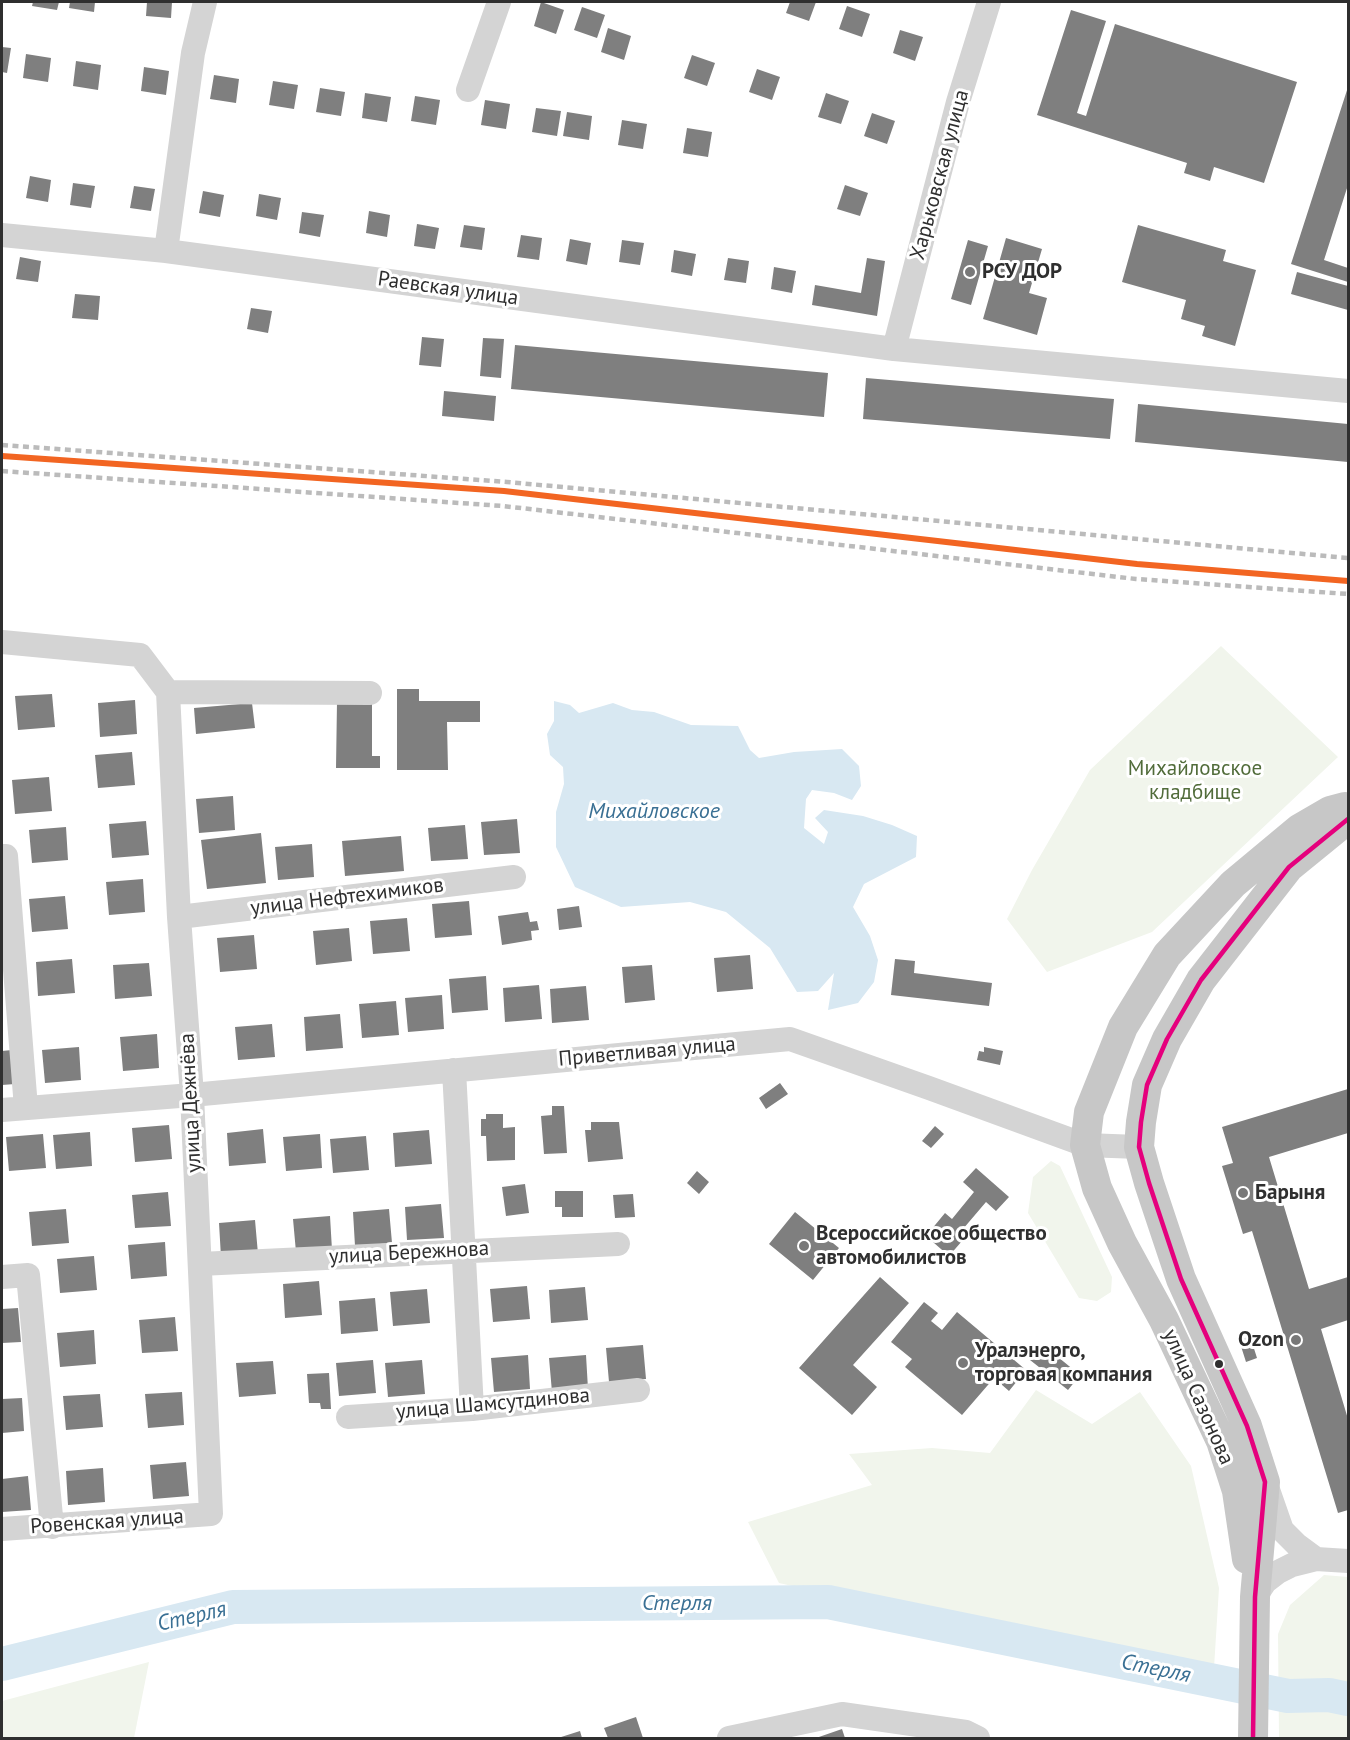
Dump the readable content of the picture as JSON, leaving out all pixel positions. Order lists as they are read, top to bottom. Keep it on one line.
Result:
{"streets":{"main road":["улица Сазонова"],"street":["Харьковская улица","Раевская улица","улица Нефтехимиков","Приветливая улица","улица Дежнёва","улица Бережнова","улица Шамсутдинова","Ровенская улица"]},"crossings":[["Харьковская улица","Раевская улица"],["улица Нефтехимиков","улица Дежнёва"],["Приветливая улица","улица Дежнёва"],["Приветливая улица","улица Сазонова"],["улица Дежнёва","улица Бережнова"],["улица Дежнёва","Ровенская улица"]],"water":["Михайловское","Стерля"],"parks":["Михайловское кладбище"],"places":["РСУ ДОР","Барыня","Всероссийское общество автомобилистов","Ozon","Уралэнерго, торговая компания"]}
